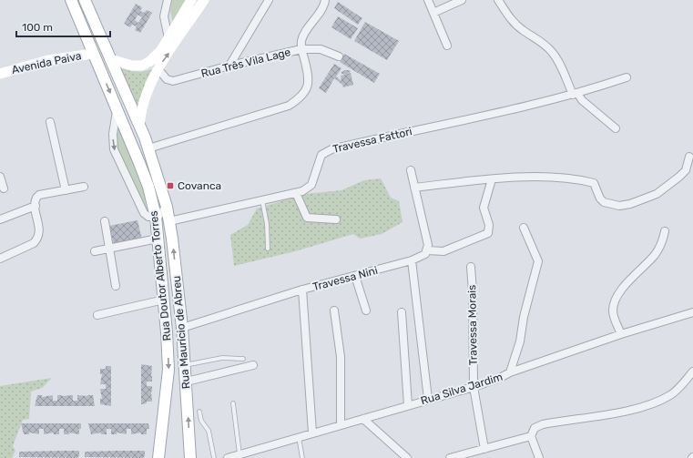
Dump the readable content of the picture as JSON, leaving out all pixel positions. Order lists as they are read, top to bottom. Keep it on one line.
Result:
{"streets":{"main road":["Avenida Paiva","Rua Doutor Alberto Torres","Rua Maurício de Abreu"],"street":["Rua Três Vila Lage","Travessa Fattori","Travessa Nini","Travessa Morais","Rua Silva Jardim"]},"crossings":[["Avenida Paiva","Rua Doutor Alberto Torres"],["Travessa Fattori","Rua Maurício de Abreu"],["Travessa Nini","Rua Maurício de Abreu"],["Travessa Morais","Rua Silva Jardim"]],"one_way":["Rua Doutor Alberto Torres","Rua Maurício de Abreu"],"places":{"transit":["Covanca"]},"scale_bar":"100 m"}
